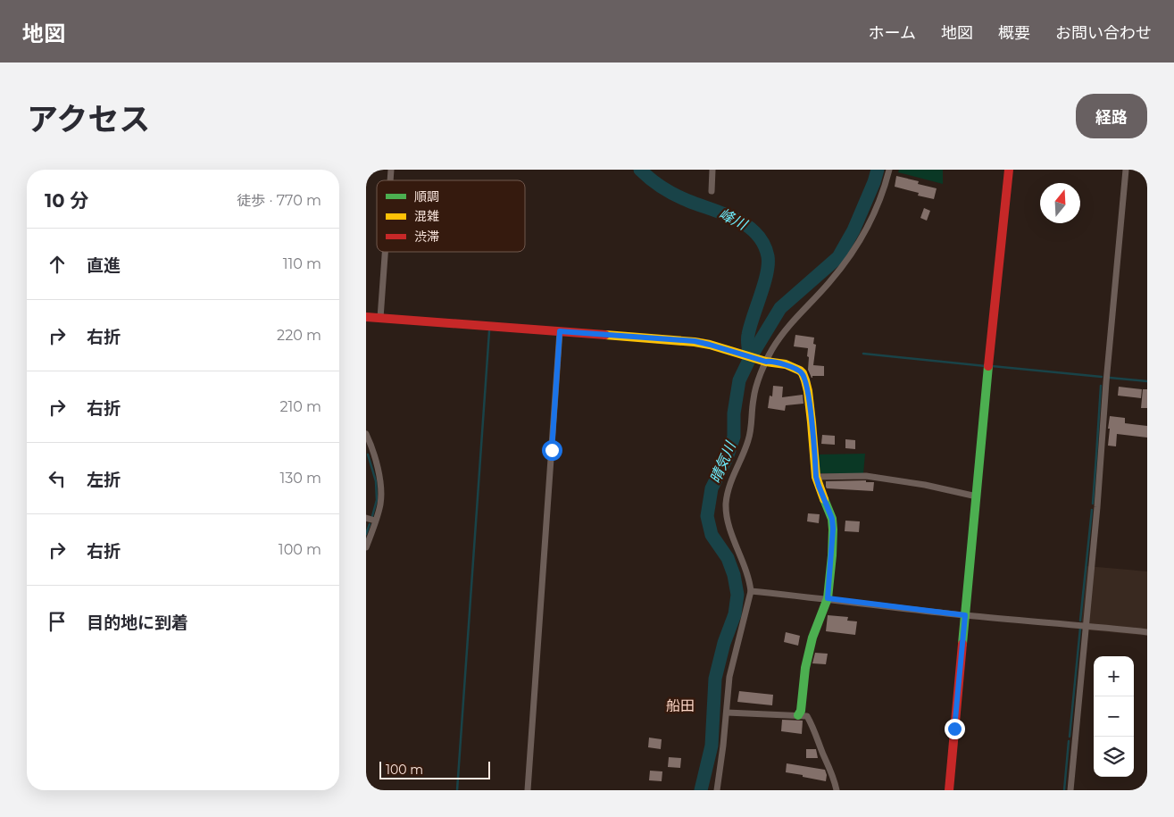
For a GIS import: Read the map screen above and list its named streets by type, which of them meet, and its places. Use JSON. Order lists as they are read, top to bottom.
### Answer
{
  "districts": ["船田"],
  "water": ["峰川", "晴気川"],
  "legend": ["順調", "混雑", "渋滞"],
  "scale_bar": "100 m",
  "north": "top",
  "page": {
    "header": "地図",
    "nav": [
      "ホーム",
      "地図",
      "概要",
      "お問い合わせ"
    ],
    "title": "アクセス",
    "buttons": "経路",
    "heading": ["10 分", "徒歩 · 770 m"],
    "list": [
      ["直進", "110 m"],
      ["右折", "220 m"],
      ["右折", "210 m"],
      ["左折", "130 m"],
      ["右折", "100 m"],
      "目的地に到着"
    ],
    "map_buttons": ["+", "−"],
    "scale": "100 m"
  }
}
